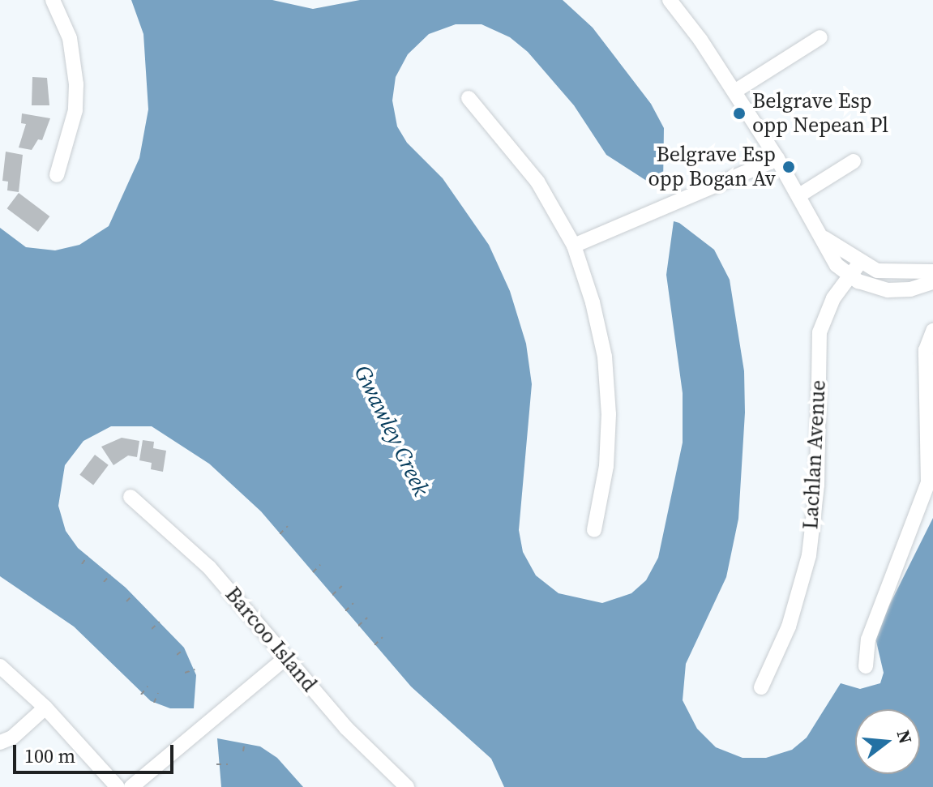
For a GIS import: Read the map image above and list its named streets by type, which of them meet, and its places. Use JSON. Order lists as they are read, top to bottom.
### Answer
{
  "streets": {
    "street": ["Lachlan Avenue", "Barcoo Island"]
  },
  "water": ["Gwawley Creek"],
  "places": ["Belgrave Esp opp Nepean Pl", "Belgrave Esp opp Bogan Av"],
  "scale_bar": "100 m",
  "north": "right"
}
